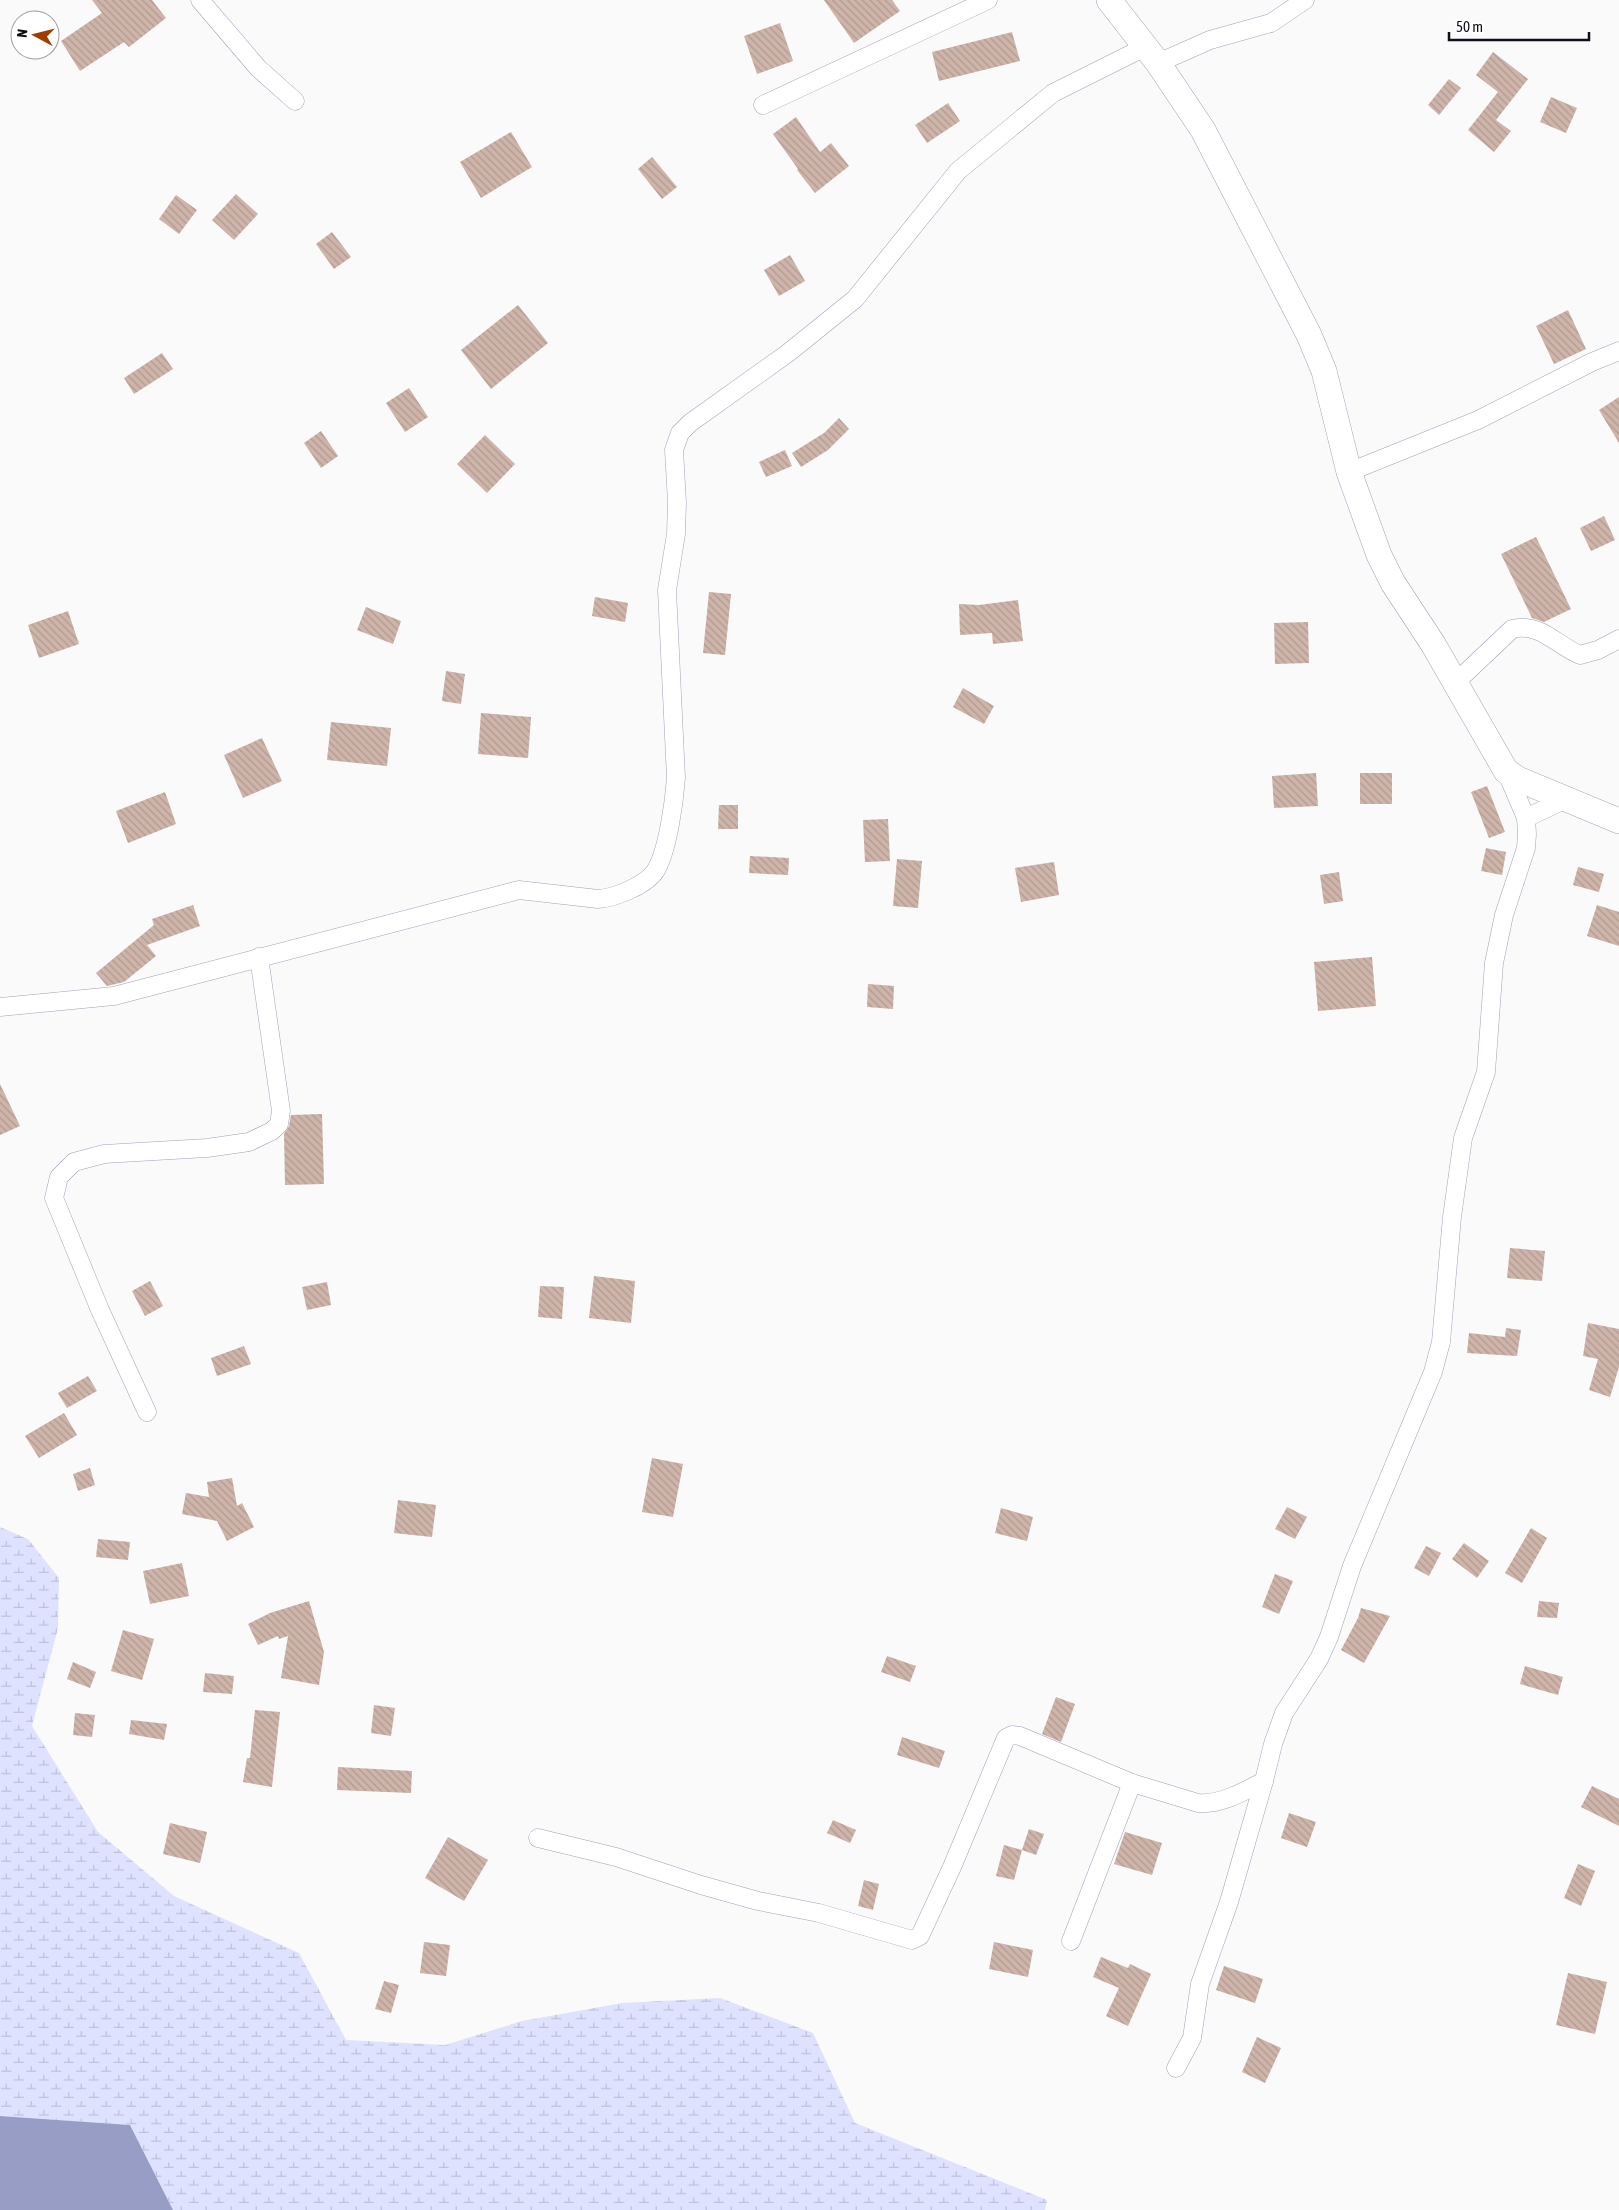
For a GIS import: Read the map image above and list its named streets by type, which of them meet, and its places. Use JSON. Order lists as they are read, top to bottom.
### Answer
{
  "scale_bar": "50 m",
  "north": "left"
}
